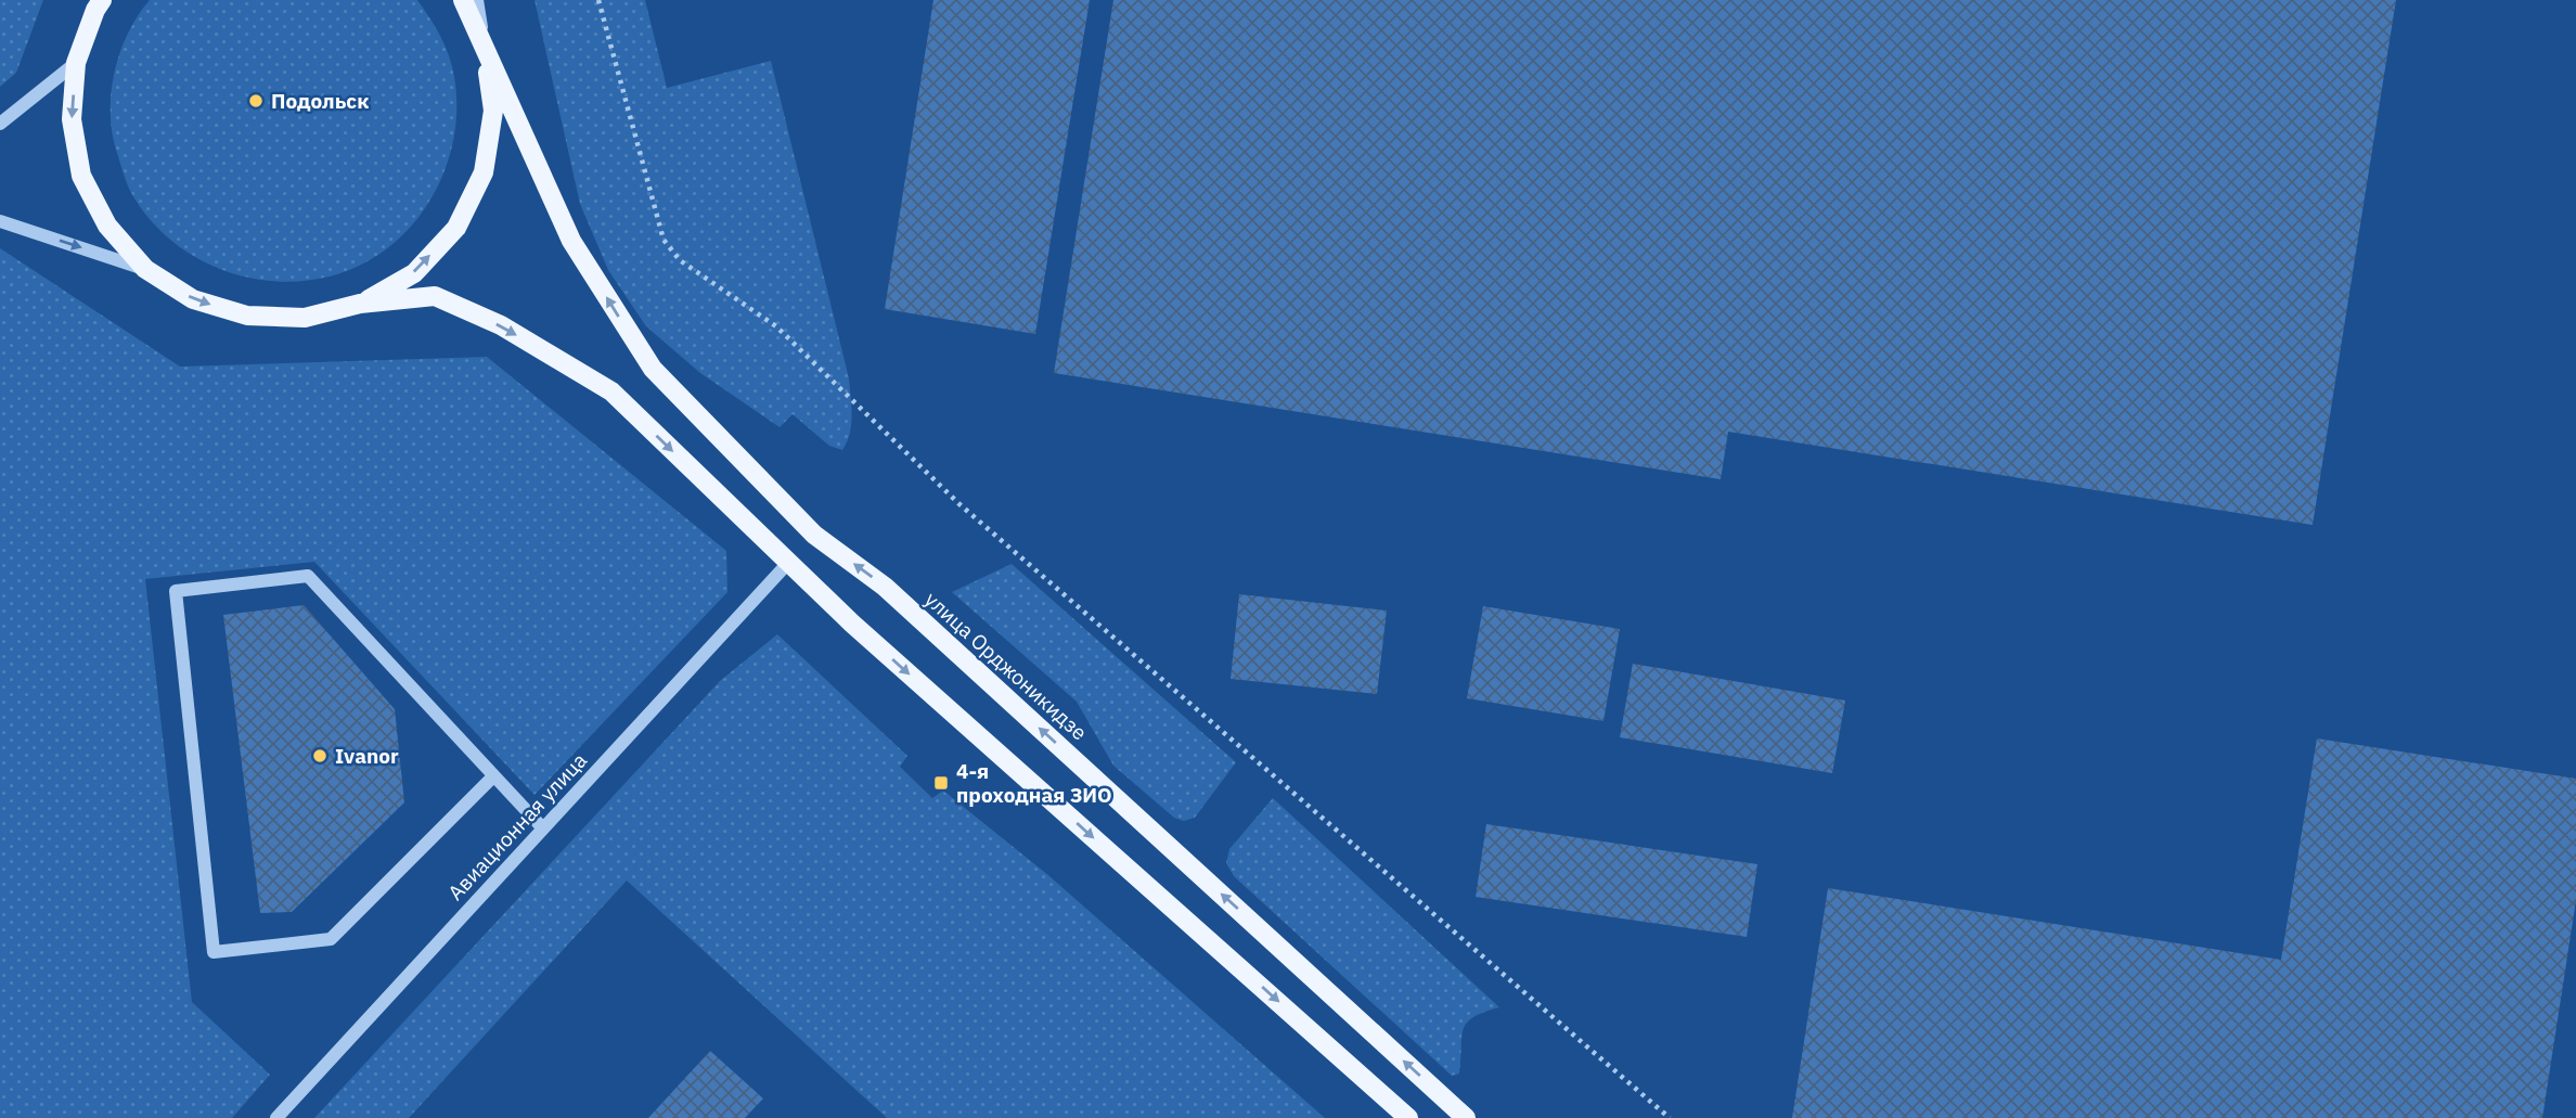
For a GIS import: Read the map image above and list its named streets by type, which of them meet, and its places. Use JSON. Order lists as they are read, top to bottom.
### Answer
{
  "streets": {
    "main road": ["улица Орджоникидзе"],
    "street": ["Авиационная улица"]
  },
  "places": {
    "other": ["Подольск", "Ivanor"],
    "transit": ["4-я проходная ЗИО"]
  }
}
